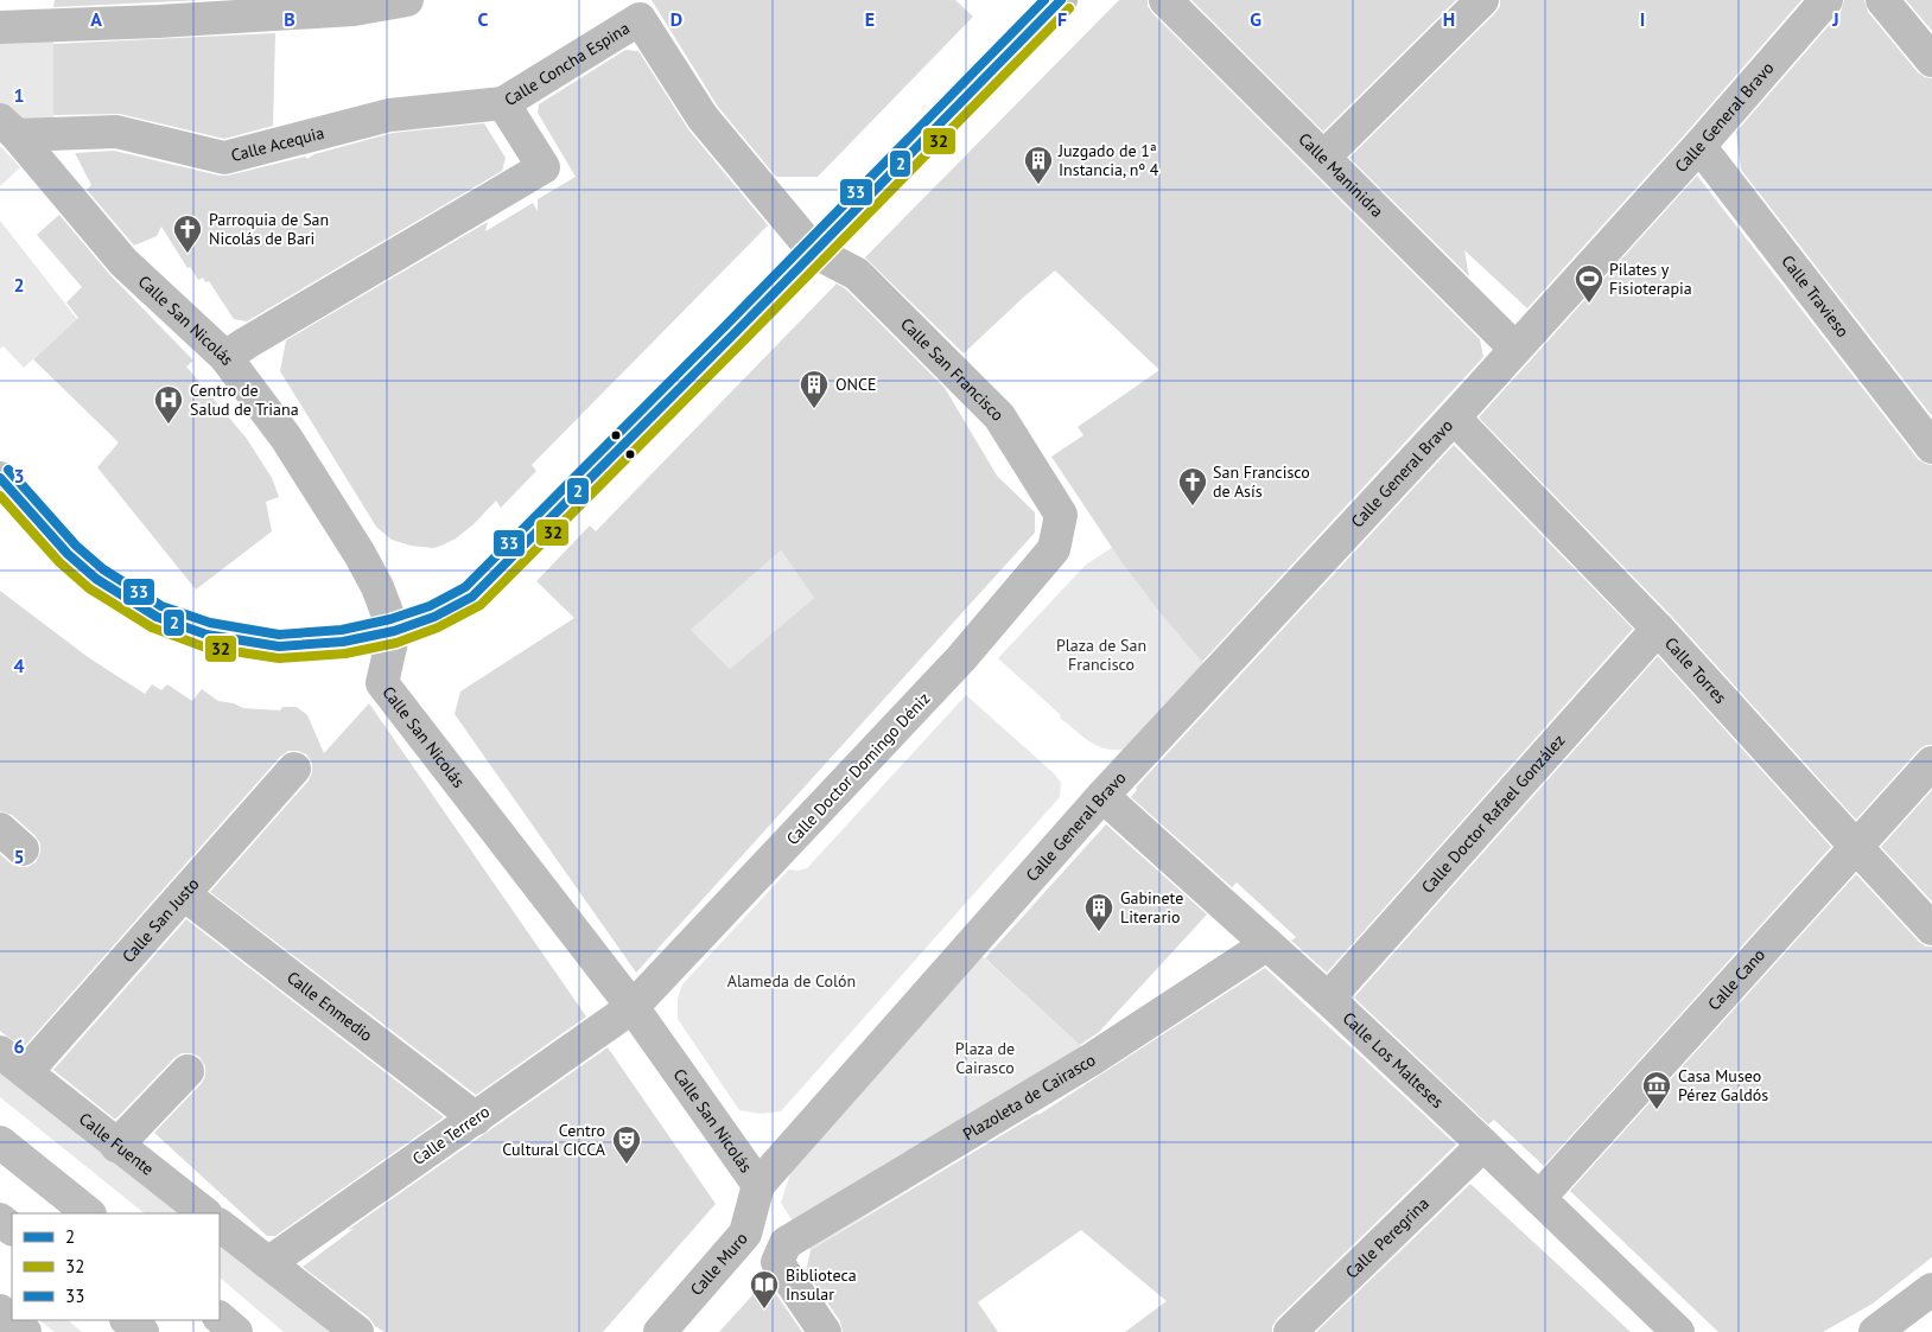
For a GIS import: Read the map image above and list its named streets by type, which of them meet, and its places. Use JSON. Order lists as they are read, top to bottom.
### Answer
{
  "streets": {
    "street": [
      "Calle Concha Espina",
      "Calle General Bravo",
      "Calle Acequia",
      "Calle Maninidra",
      "Calle Travieso",
      "Calle San Nicolás",
      "Calle San Francisco",
      "Calle Torres",
      "Calle Doctor Domingo Déniz",
      "Calle Doctor Rafael González",
      "Calle San Justo",
      "Calle Cano",
      "Calle Enmedio",
      "Calle Los Malteses",
      "Plazoleta de Cairasco",
      "Calle Terrero",
      "Calle Fuente",
      "Calle Peregrina",
      "Calle Muro"
    ]
  },
  "crossings": [
    ["Calle Concha Espina", "Calle Acequia"],
    ["Calle Concha Espina", "Calle San Nicolás"],
    ["Calle Concha Espina", "Calle San Francisco"],
    ["Calle General Bravo", "Calle Maninidra"],
    ["Calle General Bravo", "Calle Travieso"],
    ["Calle General Bravo", "Calle San Nicolás"],
    ["Calle General Bravo", "Calle Torres"],
    ["Calle General Bravo", "Calle Los Malteses"],
    ["Calle General Bravo", "Calle Muro"],
    ["Calle Acequia", "Calle San Nicolás"],
    ["Calle San Nicolás", "Calle Doctor Domingo Déniz"],
    ["Calle San Nicolás", "Calle Terrero"],
    ["Calle San Nicolás", "Calle Muro"],
    ["Calle San Francisco", "Calle Doctor Domingo Déniz"],
    ["Calle Torres", "Calle Doctor Rafael González"],
    ["Calle Torres", "Calle Cano"],
    ["Calle Doctor Domingo Déniz", "Calle Terrero"],
    ["Calle Doctor Rafael González", "Calle Los Malteses"],
    ["Calle San Justo", "Calle Enmedio"],
    ["Calle San Justo", "Calle Fuente"],
    ["Calle Cano", "Calle Los Malteses"],
    ["Calle Enmedio", "Calle Terrero"],
    ["Calle Los Malteses", "Plazoleta de Cairasco"],
    ["Calle Los Malteses", "Calle Peregrina"]
  ],
  "parks": ["Plaza de San Francisco", "Alameda de Colón", "Plaza de Cairasco"],
  "places": {
    "building": ["Juzgado de 1ª Instancia, nº 4", "ONCE", "Gabinete Literario"],
    "church": ["Parroquia de San Nicolás de Bari", "San Francisco de Asís"],
    "sports": ["Pilates y Fisioterapia"],
    "hospital": ["Centro de Salud de Triana"],
    "museum": ["Casa Museo Pérez Galdós"],
    "theatre": ["Centro Cultural CICCA"],
    "library": ["Biblioteca Insular"]
  },
  "lines": ["transit line 2", "transit line 33", "transit line 32"],
  "legend": ["2", "32", "33"],
  "grid": {
    "columns": [
      "A",
      "B",
      "C",
      "D",
      "E",
      "F",
      "G",
      "H",
      "I",
      "J"
    ],
    "rows": [
      "1",
      "2",
      "3",
      "4",
      "5",
      "6"
    ]
  }
}
